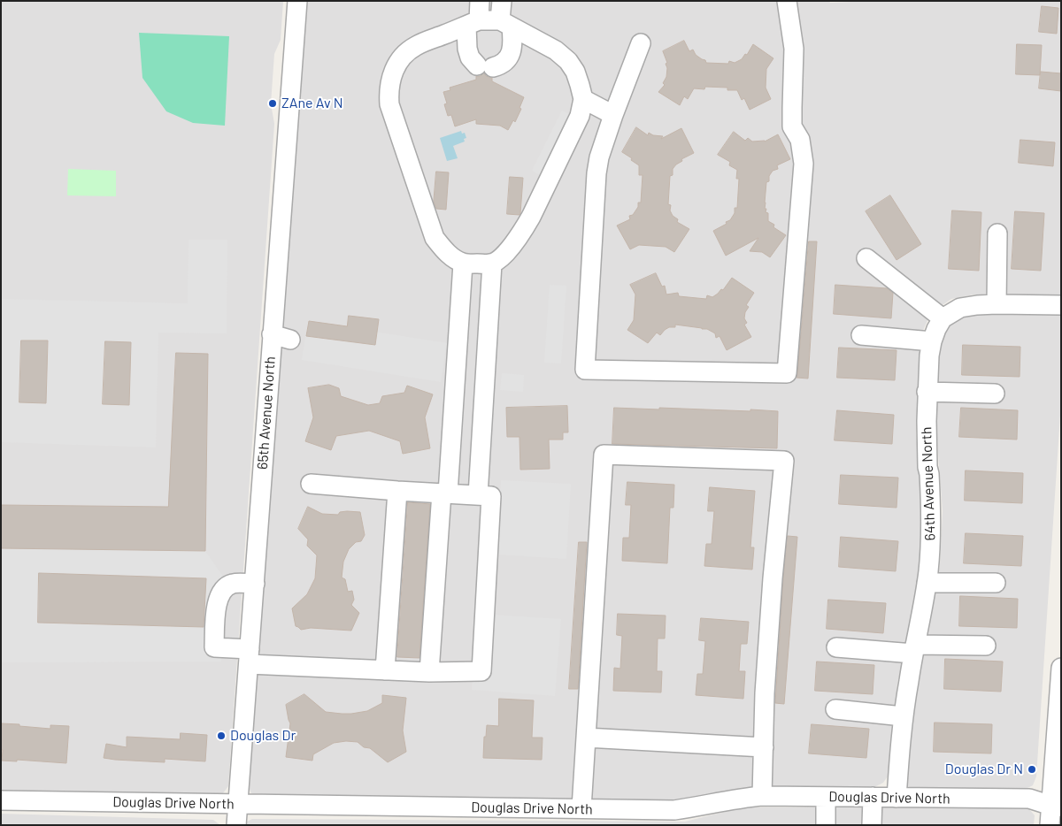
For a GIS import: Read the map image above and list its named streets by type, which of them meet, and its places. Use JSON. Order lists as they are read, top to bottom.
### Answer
{
  "streets": {
    "street": ["65th Avenue North", "64th Avenue North", "Douglas Drive North"]
  },
  "crossings": [
    ["65th Avenue North", "Douglas Drive North"],
    ["64th Avenue North", "Douglas Drive North"]
  ],
  "places": ["ZAne Av N", "Douglas Dr", "Douglas Dr N"]
}
